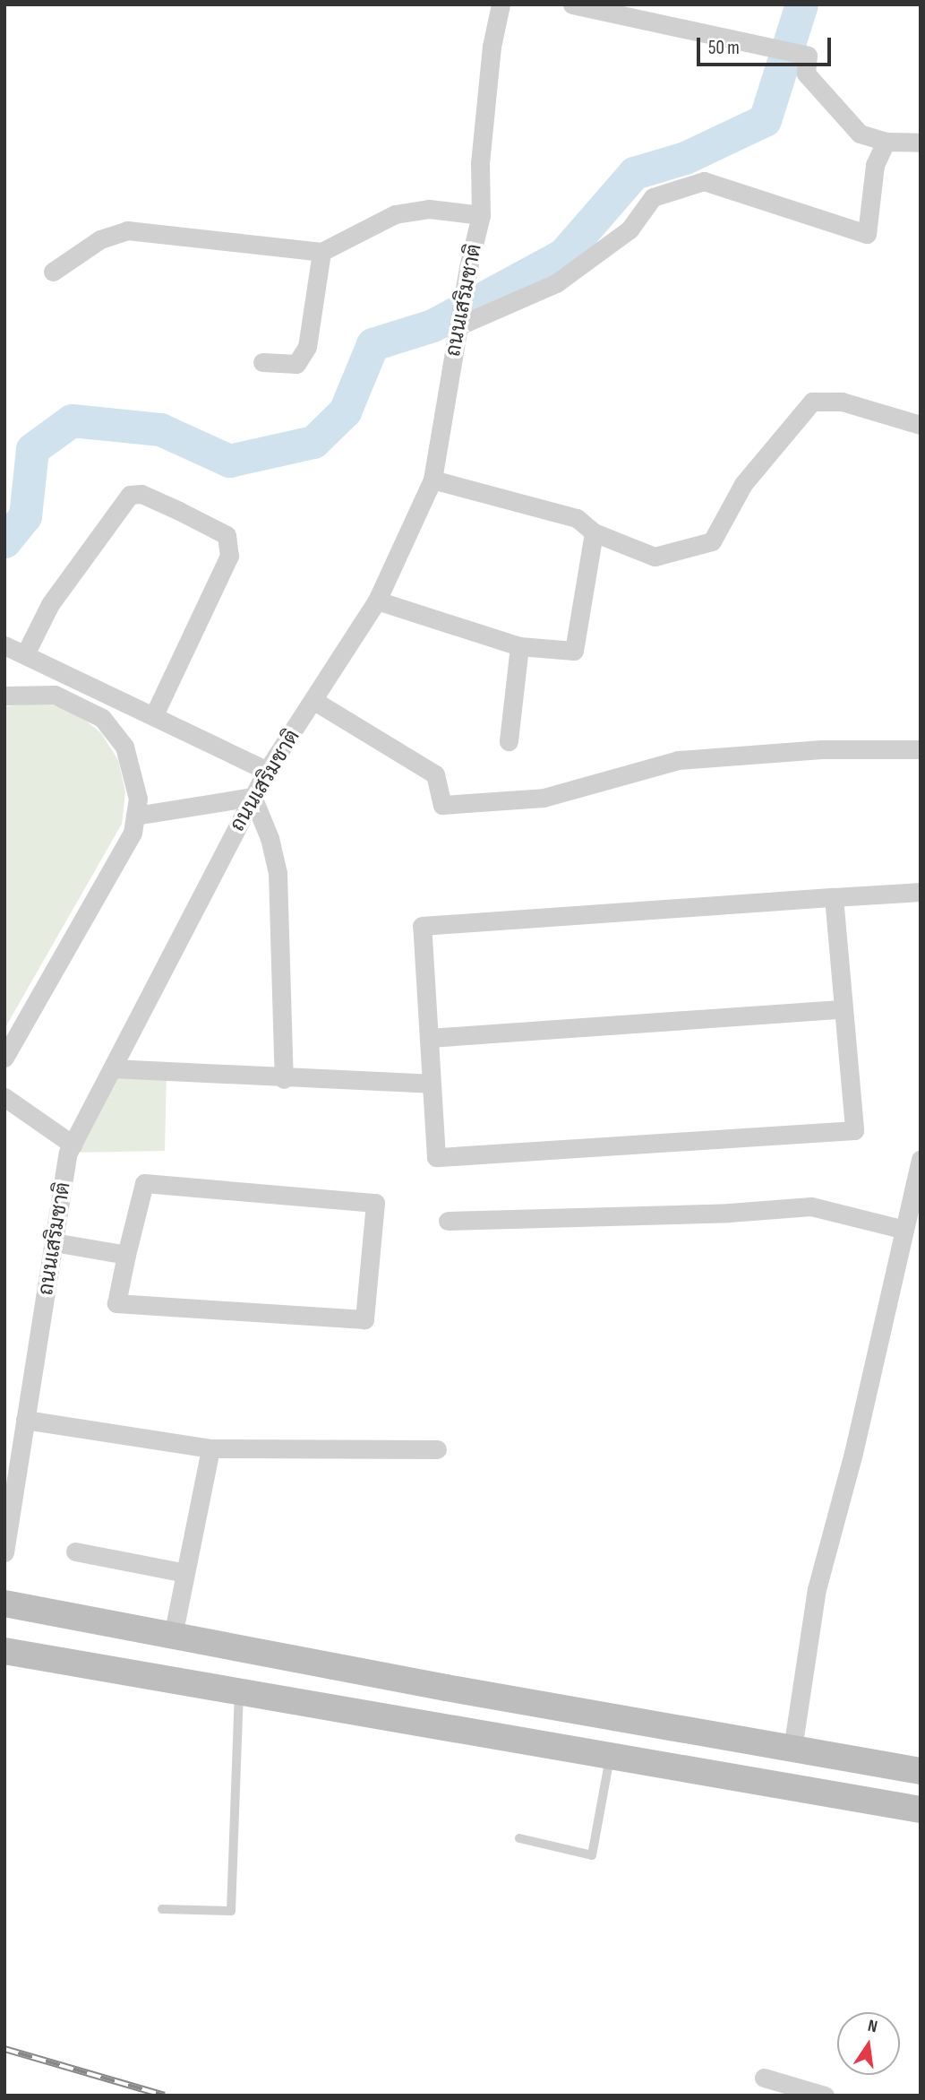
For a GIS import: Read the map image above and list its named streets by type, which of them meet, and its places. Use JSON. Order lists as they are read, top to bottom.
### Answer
{
  "streets": {
    "street": ["ถนนเสริมชาติ"]
  },
  "scale_bar": "50 m",
  "north": "top"
}
